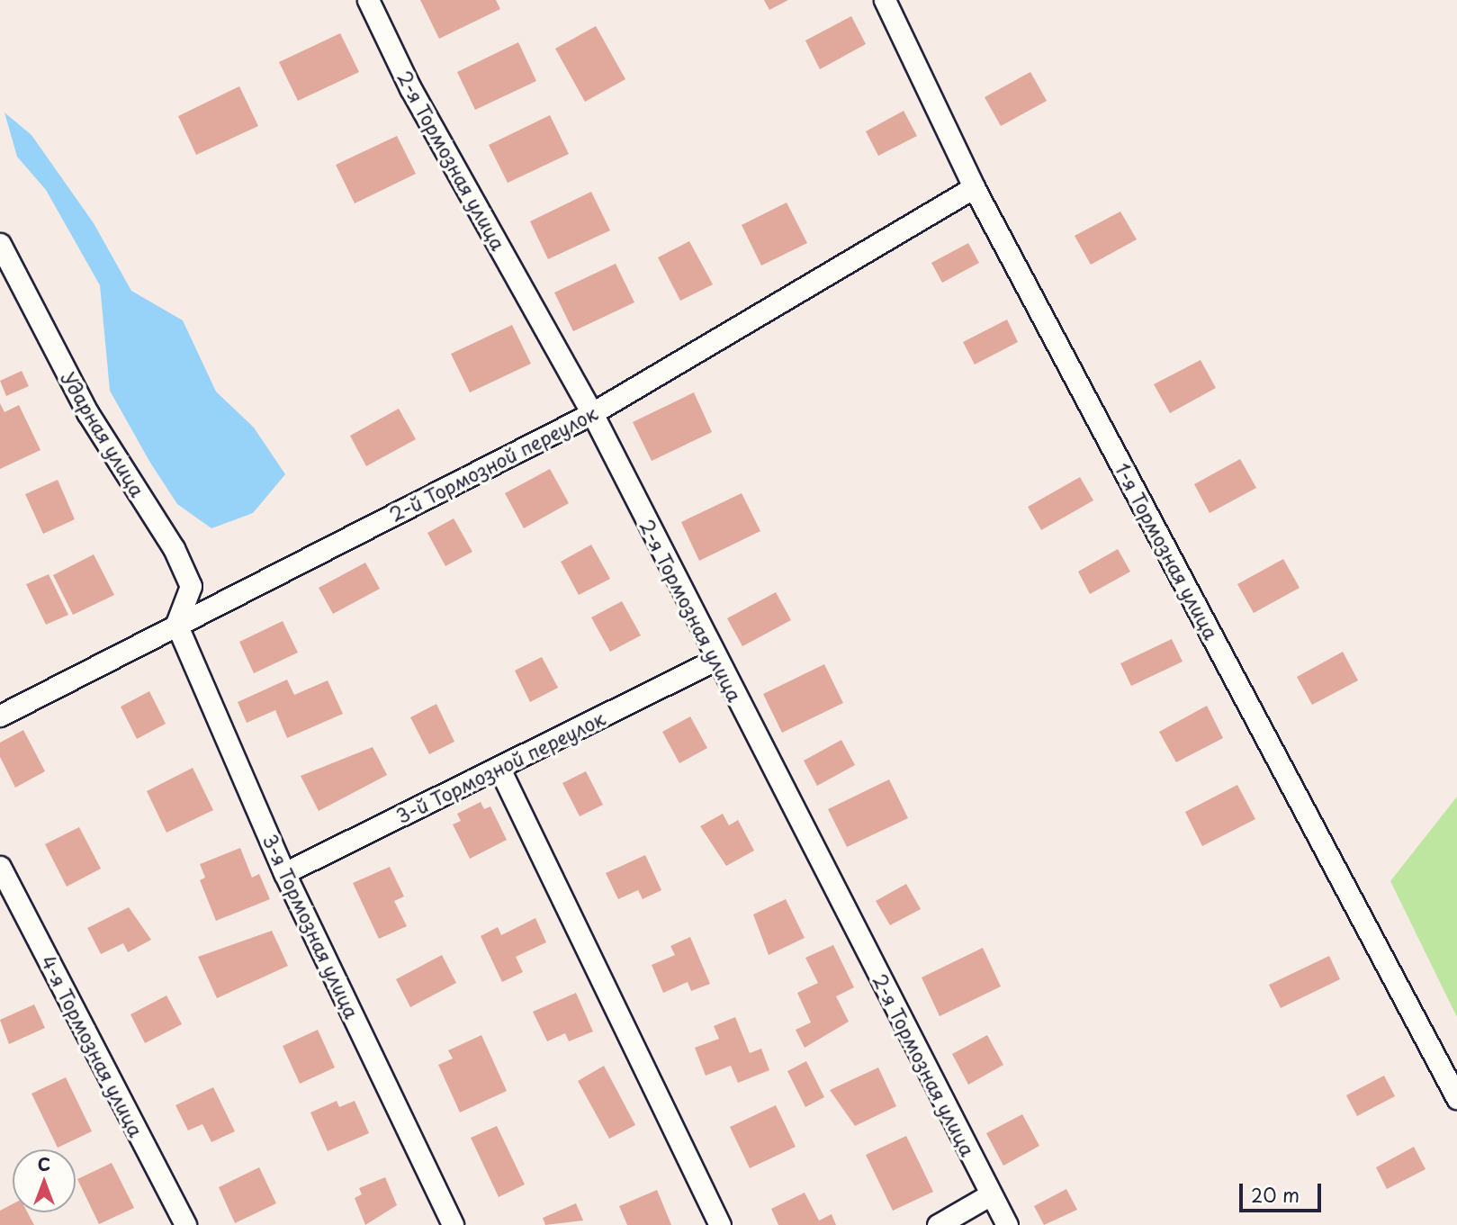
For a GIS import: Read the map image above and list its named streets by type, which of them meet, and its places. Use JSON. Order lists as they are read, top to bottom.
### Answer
{
  "streets": {
    "street": [
      "2-я Тормозная улица",
      "Ударная улица",
      "2-й Тормозной переулок",
      "1-я Тормозная улица",
      "3-й Тормозной переулок",
      "3-я Тормозная улица",
      "4-я Тормозная улица"
    ]
  },
  "crossings": [
    ["2-я Тормозная улица", "2-й Тормозной переулок"],
    ["2-я Тормозная улица", "3-й Тормозной переулок"],
    ["Ударная улица", "2-й Тормозной переулок"],
    ["Ударная улица", "3-я Тормозная улица"],
    ["2-й Тормозной переулок", "1-я Тормозная улица"],
    ["2-й Тормозной переулок", "3-я Тормозная улица"],
    ["3-й Тормозной переулок", "3-я Тормозная улица"]
  ],
  "scale_bar": "20 m",
  "north": "top"
}
